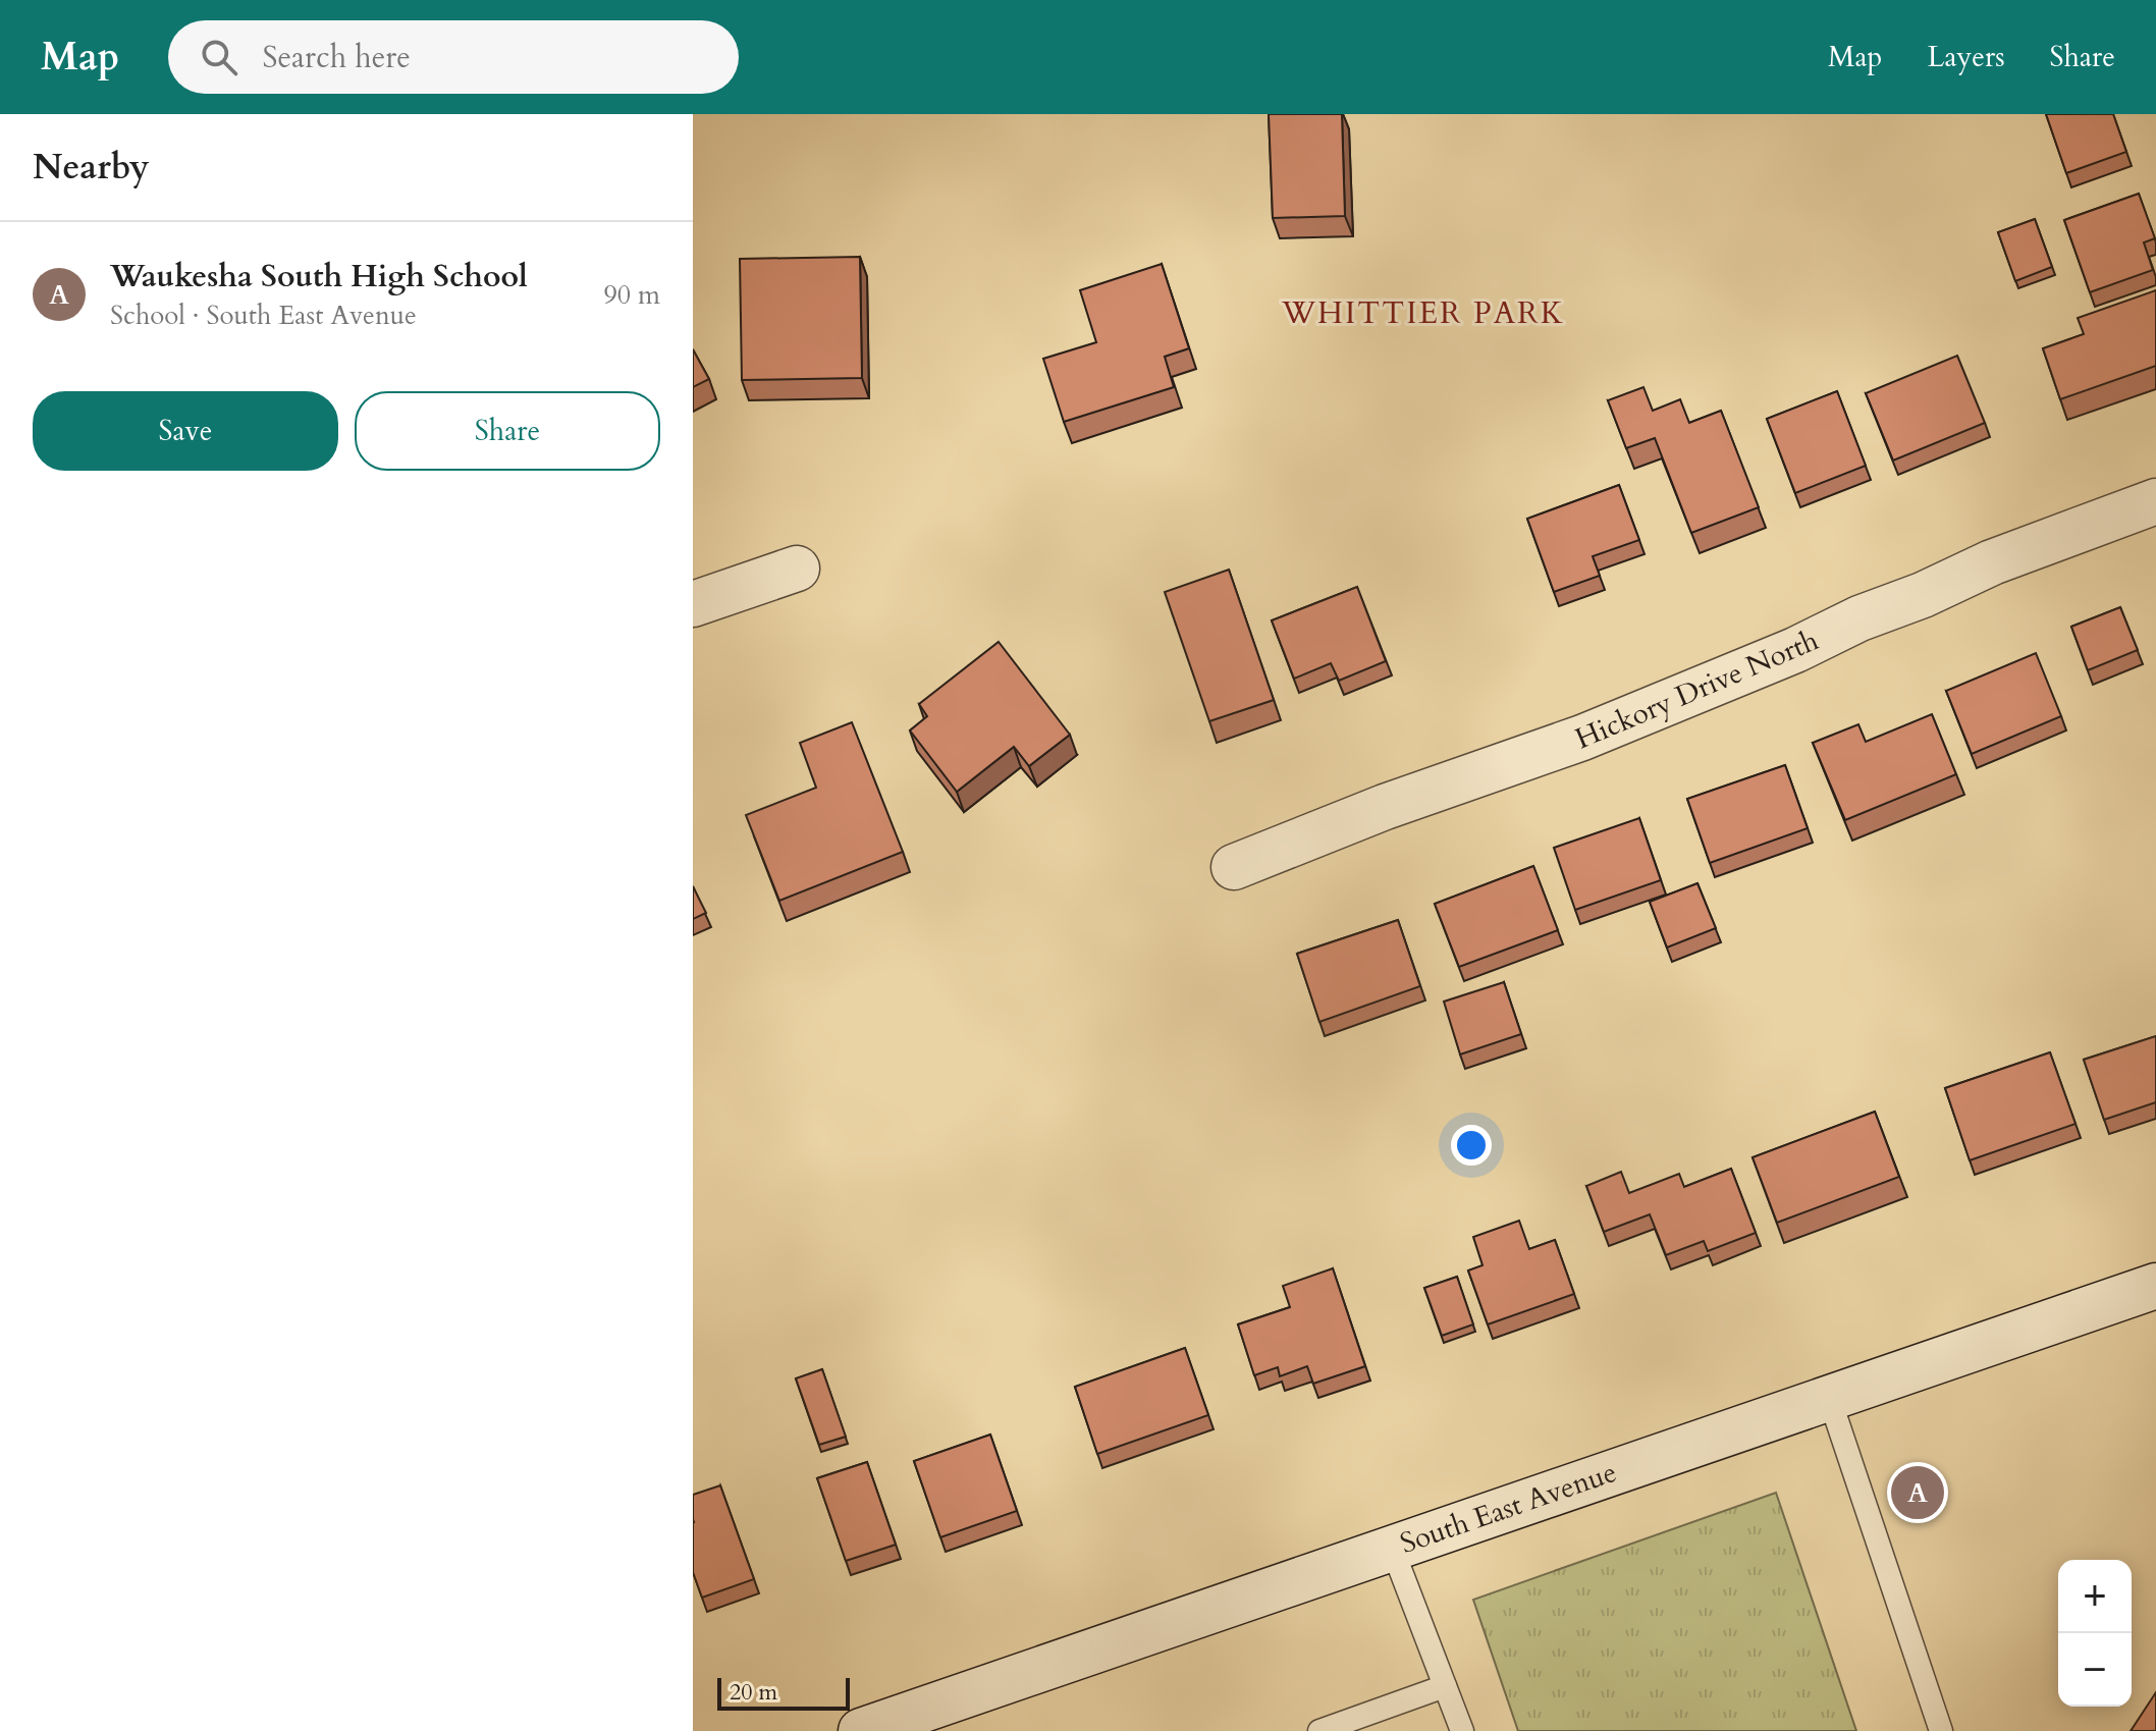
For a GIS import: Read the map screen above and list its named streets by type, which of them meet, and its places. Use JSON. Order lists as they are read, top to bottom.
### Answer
{
  "streets": {
    "main road": ["Hickory Drive North", "South East Avenue"]
  },
  "districts": ["WHITTIER PARK"],
  "scale_bar": "20 m",
  "page": {
    "header": "Map",
    "search": "Search here",
    "nav": ["Map", "Layers", "Share"],
    "heading": "Nearby",
    "list": [
      {
        "mark": "A",
        "name": "Waukesha South High School",
        "note": "School · South East Avenue",
        "value": "90 m"
      }
    ],
    "buttons": ["Save", "Share"],
    "pins": "A",
    "map_buttons": ["+", "−"],
    "scale": "20 m"
  }
}
